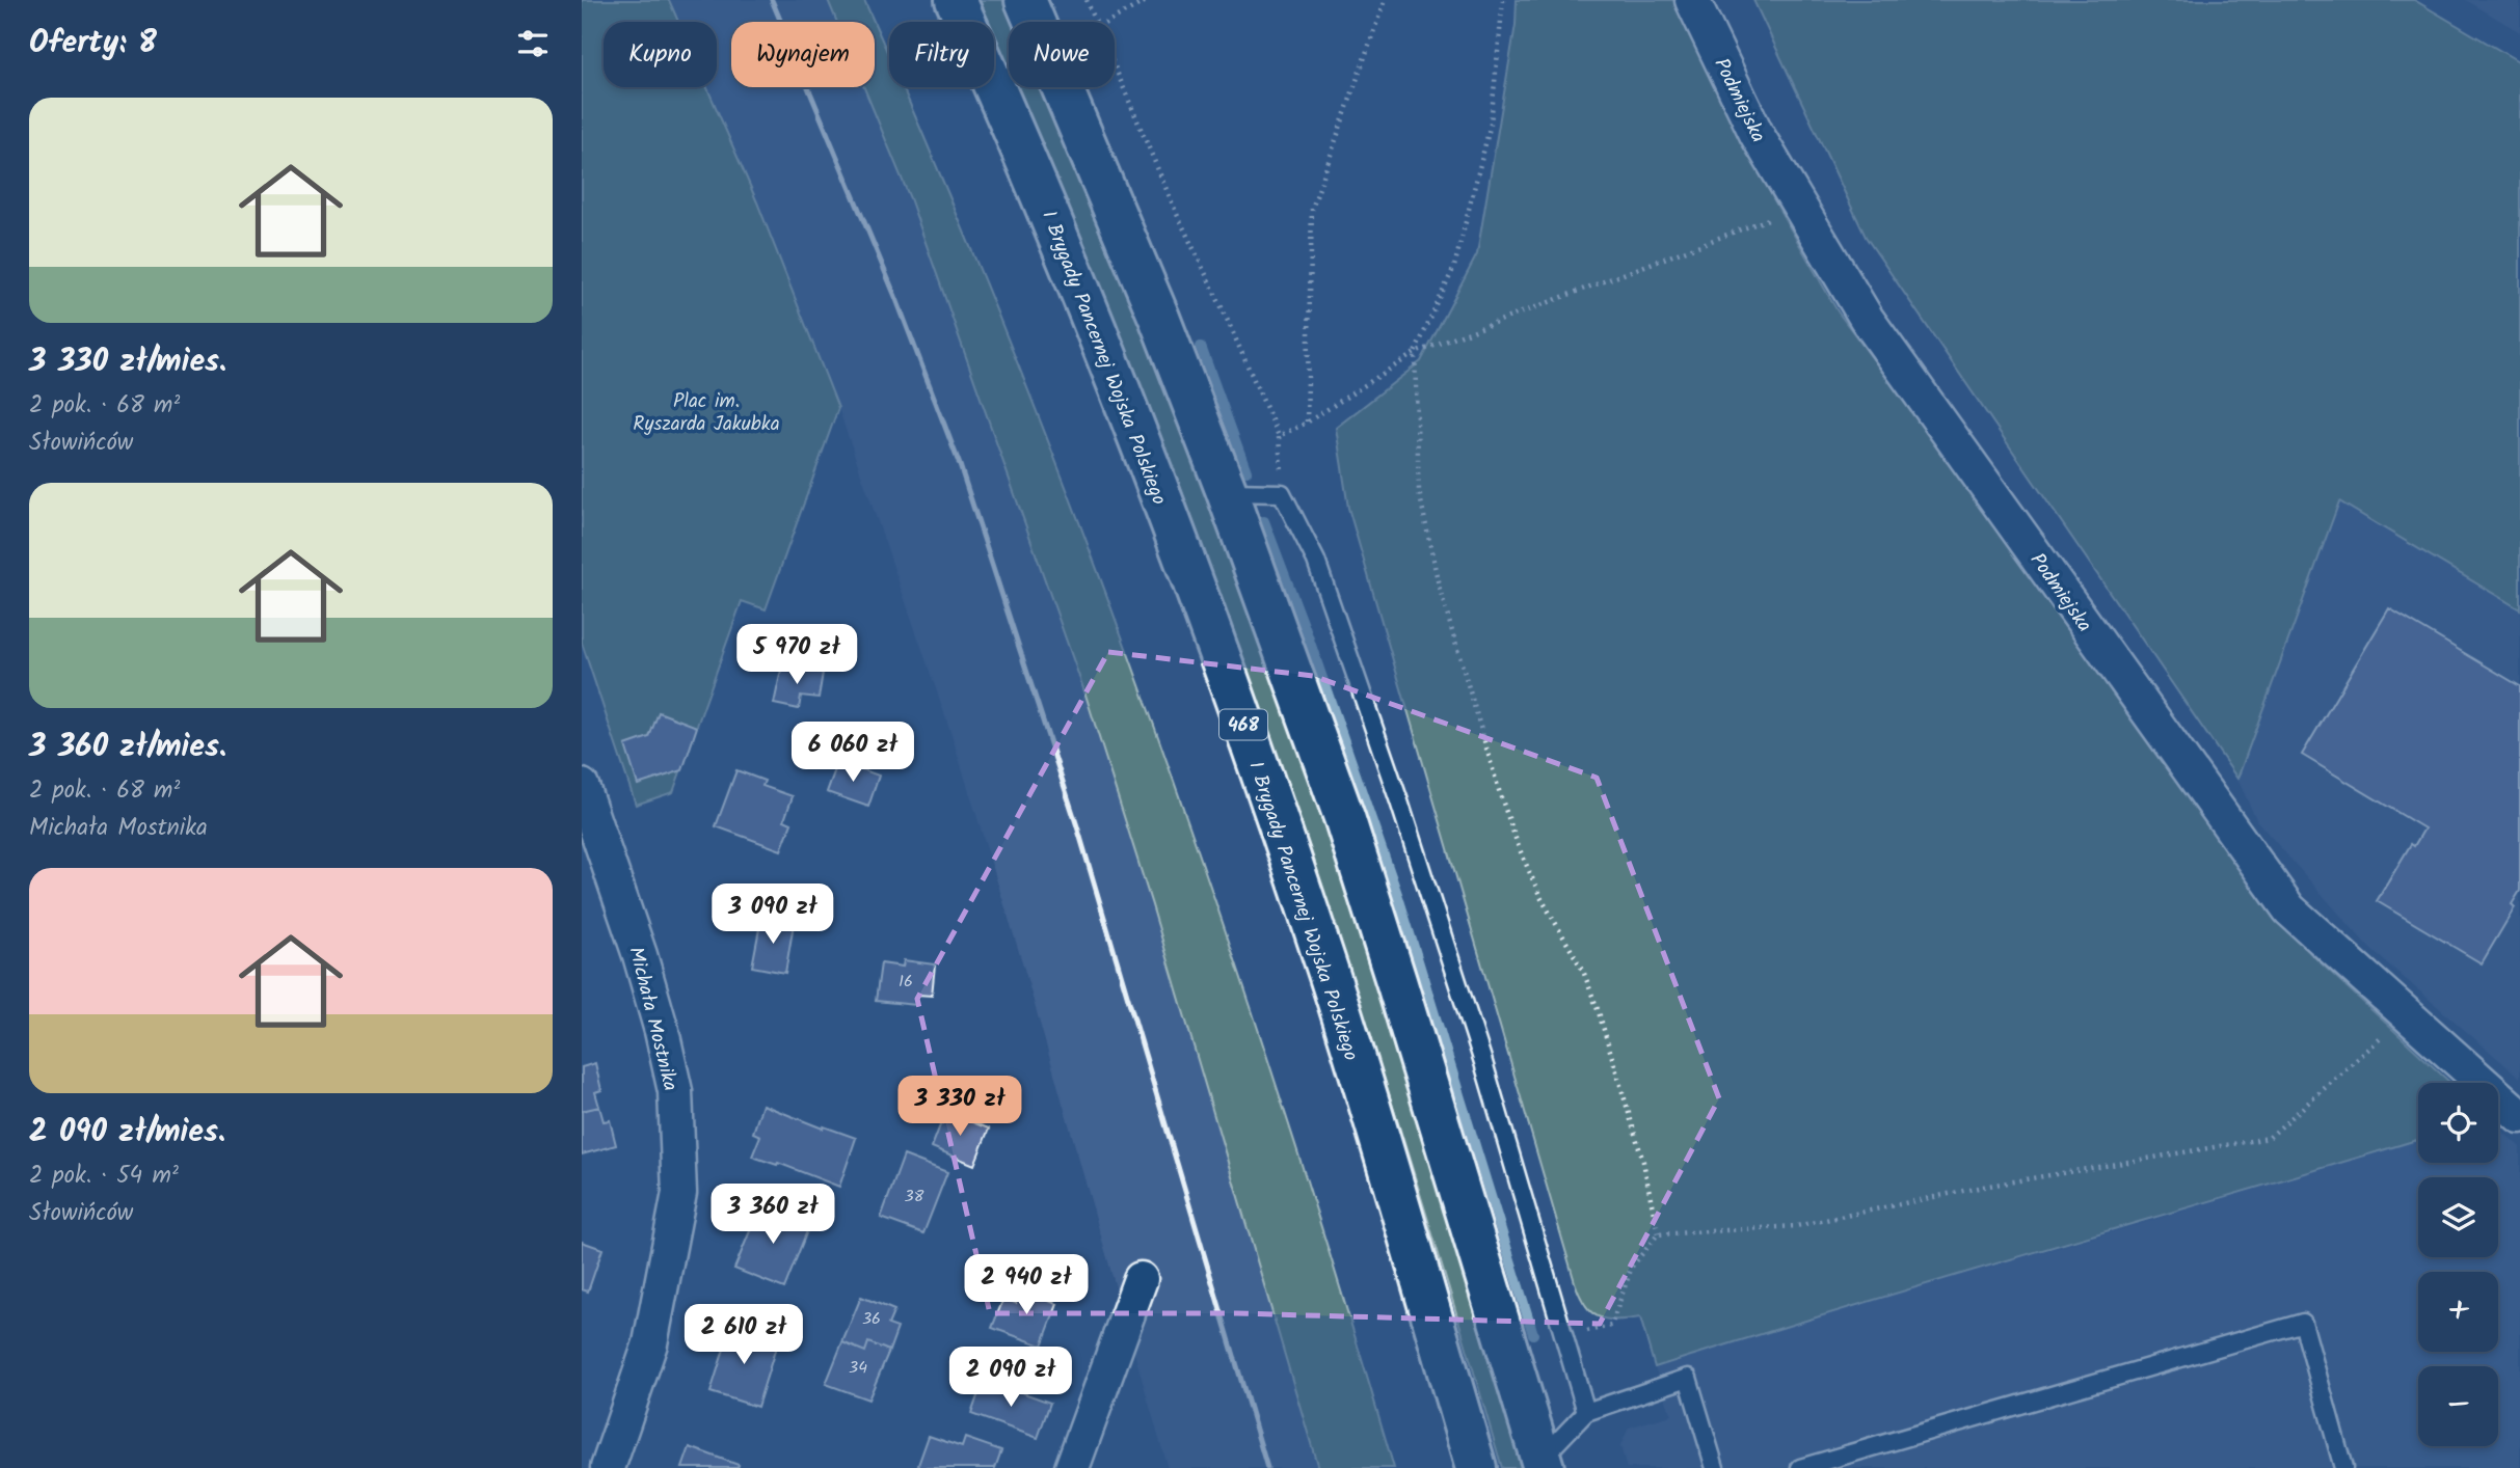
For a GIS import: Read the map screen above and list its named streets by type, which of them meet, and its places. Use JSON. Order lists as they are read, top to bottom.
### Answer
{
  "streets": {
    "main road": ["I Brygady Pancernej Wojska Polskiego", "468"],
    "street": ["Podmiejska", "Michała Mostnika"]
  },
  "parks": ["Plac im. Ryszarda Jakubka"],
  "house_numbers": [
    "16",
    "38",
    "36",
    "34"
  ],
  "page": {
    "heading": "Oferty: 8",
    "chip": [
      "Kupno",
      "Wynajem",
      "Filtry",
      "Nowe"
    ],
    "list": [
      {
        "name": "3 330 zł/mies.",
        "note": "2 pok. · 68 m² · Słowińców"
      },
      {
        "name": "3 360 zł/mies.",
        "note": "2 pok. · 68 m² · Michała Mostnika"
      },
      {
        "name": "2 090 zł/mies.",
        "note": "2 pok. · 54 m² · Słowińców"
      }
    ],
    "price": [
      "5 970 zł",
      "6 060 zł",
      "3 090 zł",
      "3 330 zł",
      "3 360 zł",
      "2 940 zł",
      "2 610 zł",
      "2 090 zł"
    ],
    "map_buttons": ["+", "−"]
  }
}
